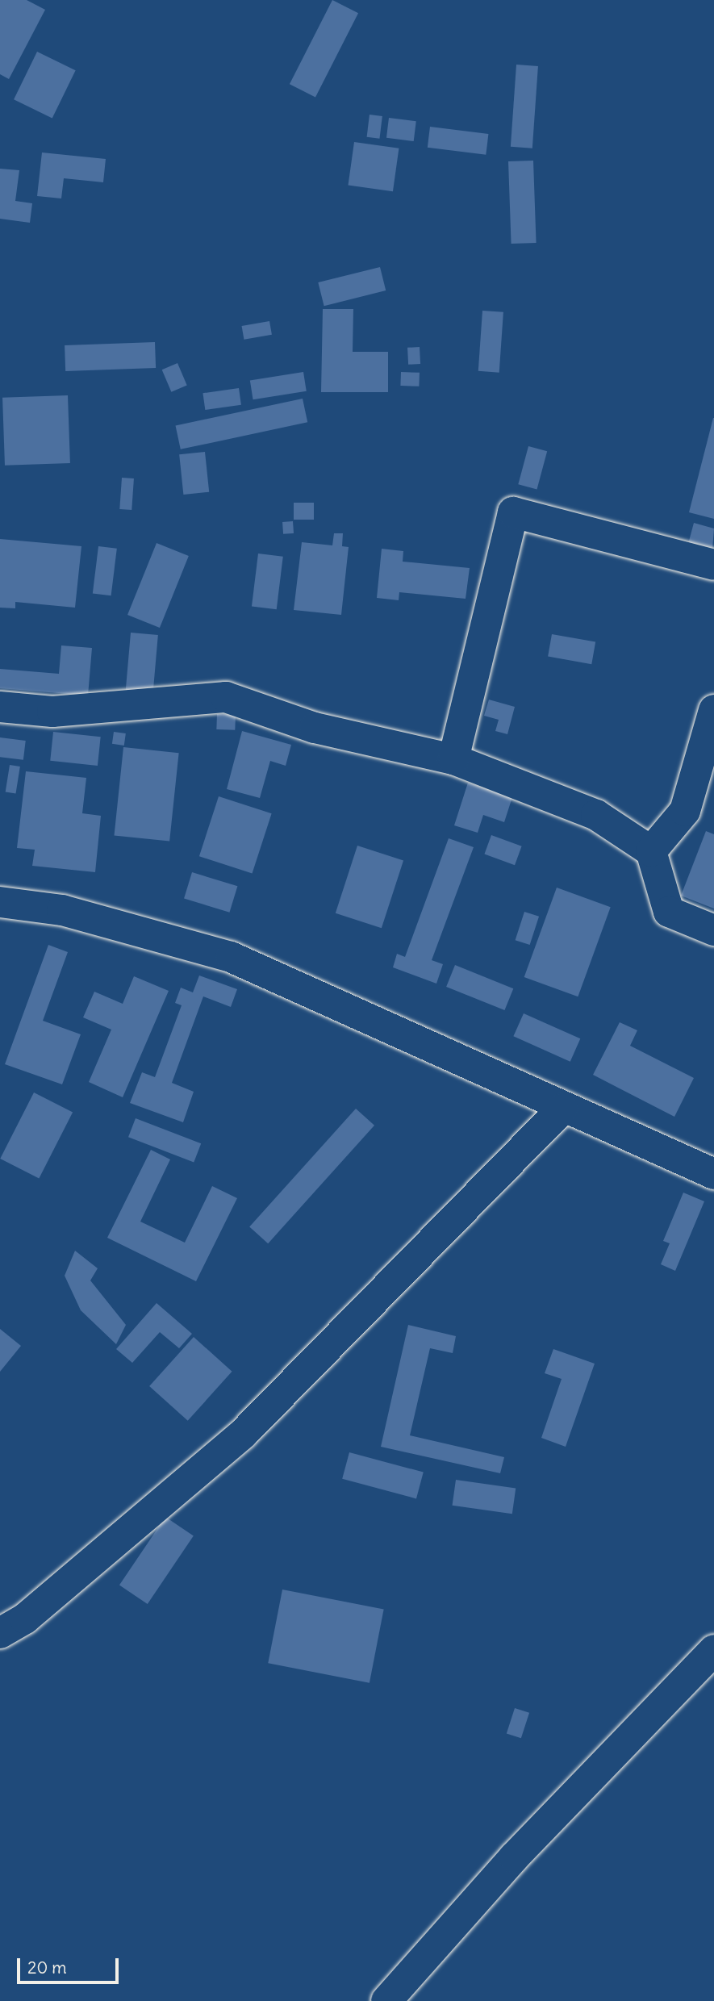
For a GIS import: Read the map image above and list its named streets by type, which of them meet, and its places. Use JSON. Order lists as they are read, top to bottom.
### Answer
{
  "scale_bar": "20 m"
}
